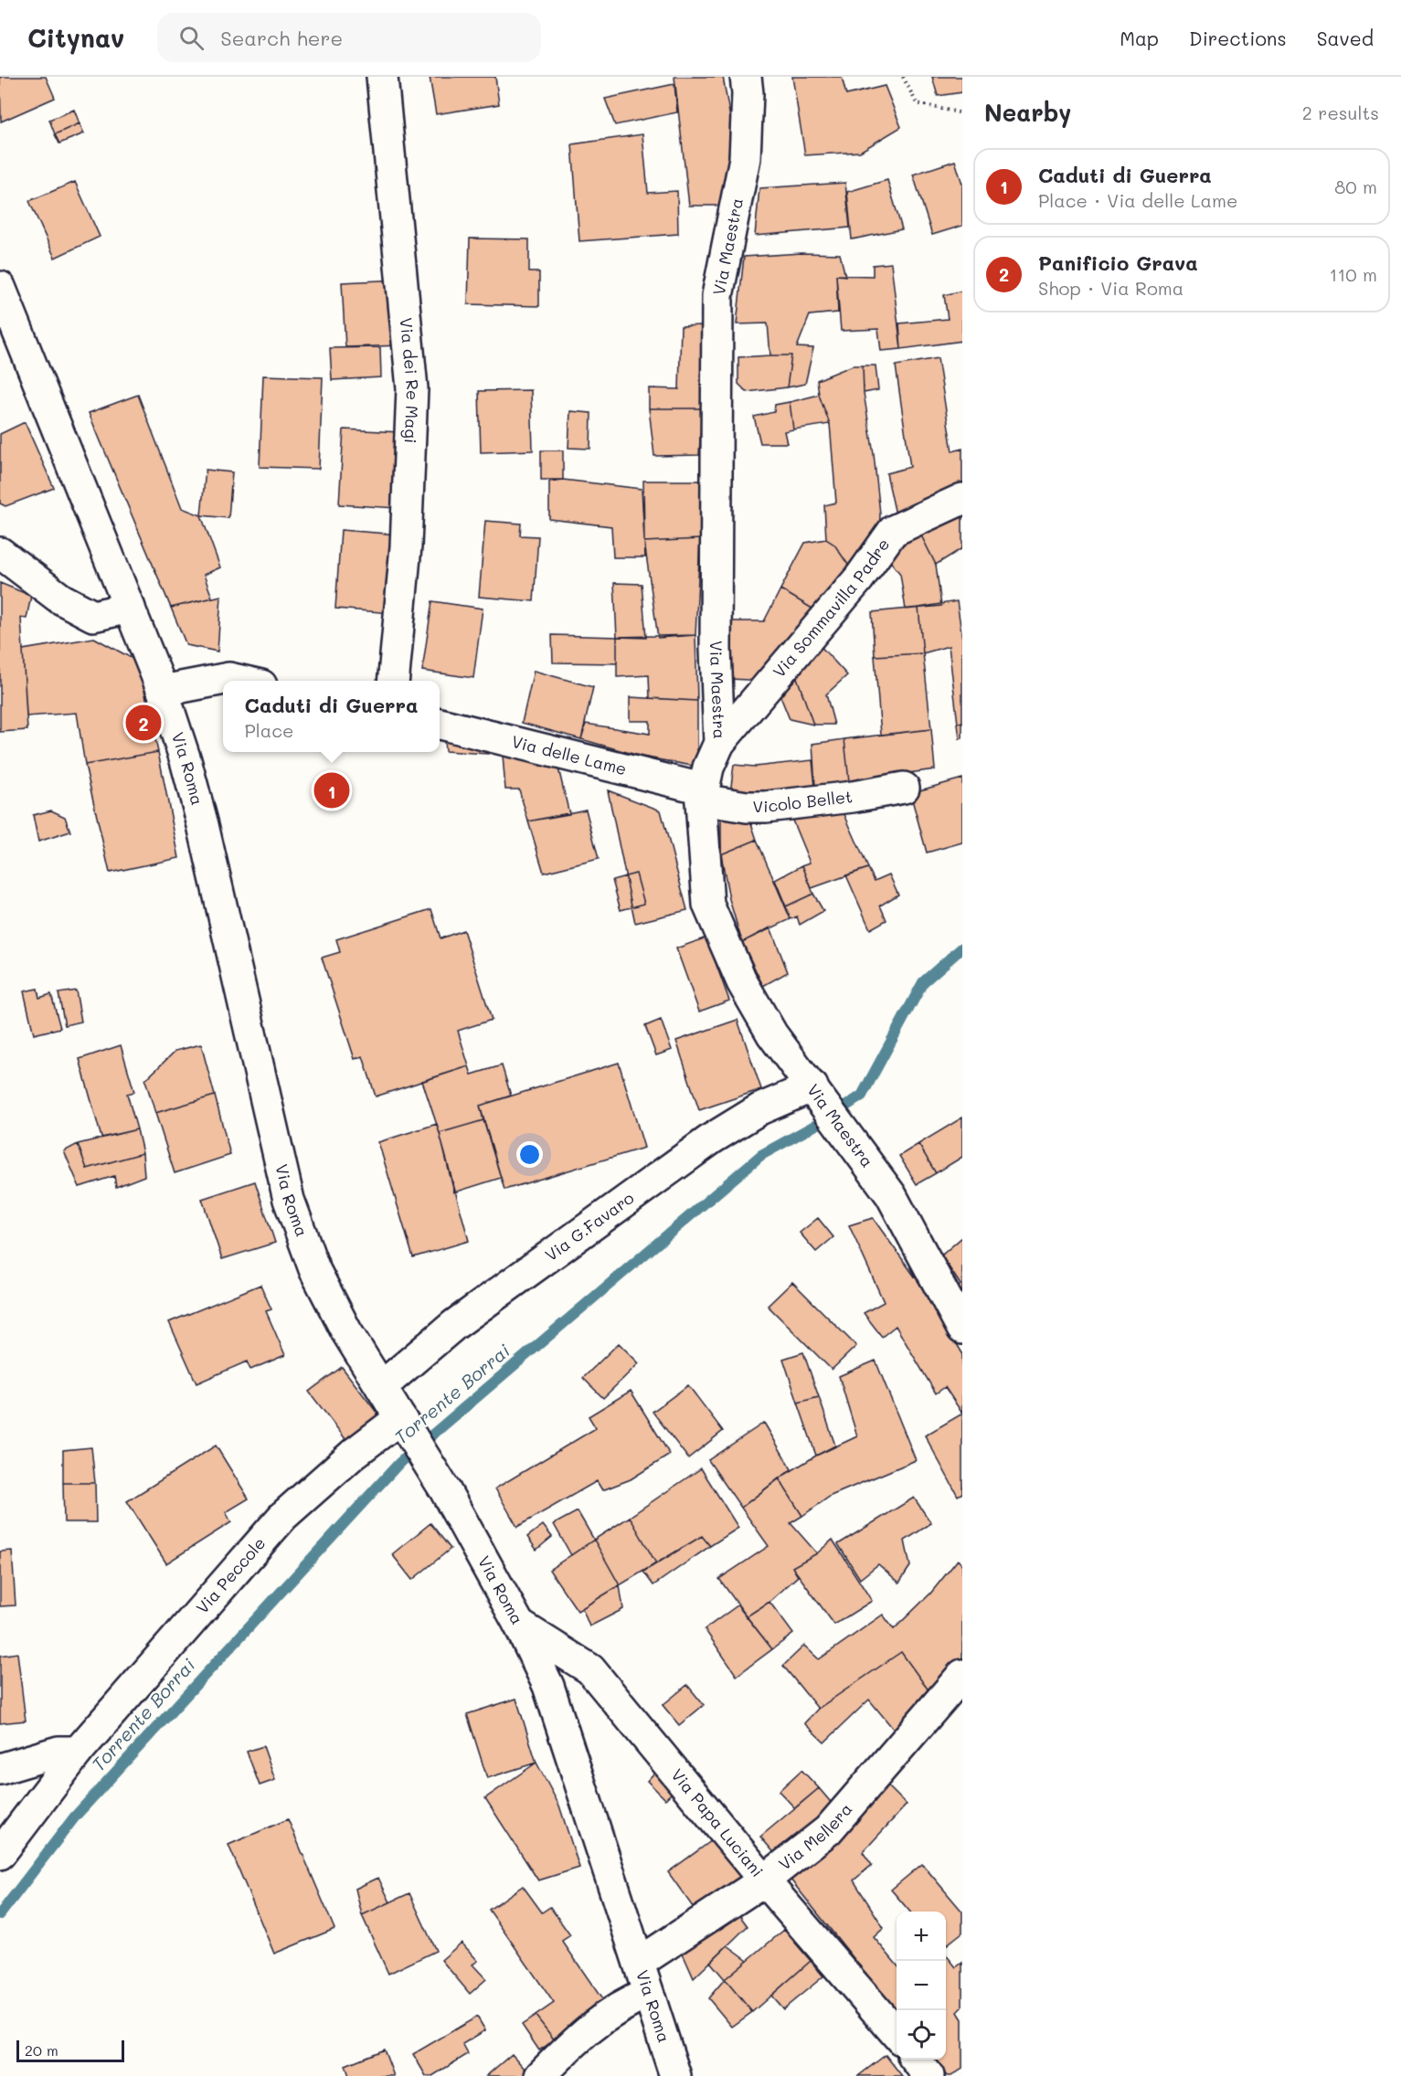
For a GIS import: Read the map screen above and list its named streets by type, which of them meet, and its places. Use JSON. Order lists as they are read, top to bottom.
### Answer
{
  "streets": {
    "street": [
      "Via Maestra",
      "Via dei Re Magi",
      "Via Sommavilla Padre",
      "Via delle Lame",
      "Via Roma",
      "Vicolo Bellet",
      "Via G.Favaro",
      "Via Peccole",
      "Via Papa Luciani",
      "Via Mellera"
    ]
  },
  "crossings": [
    ["Via Maestra", "Via Sommavilla Padre"],
    ["Via Maestra", "Via delle Lame"],
    ["Via Maestra", "Vicolo Bellet"],
    ["Via Maestra", "Via G.Favaro"],
    ["Via delle Lame", "Vicolo Bellet"],
    ["Via Roma", "Via G.Favaro"],
    ["Via Roma", "Via Peccole"],
    ["Via Roma", "Via Papa Luciani"],
    ["Via Roma", "Via Mellera"],
    ["Via Papa Luciani", "Via Mellera"]
  ],
  "water": ["Torrente Borrai"],
  "scale_bar": "20 m",
  "page": {
    "header": "Citynav",
    "search": "Search here",
    "nav": ["Map", "Directions", "Saved"],
    "heading": ["Nearby", "2 results"],
    "list": [
      {
        "mark": "1",
        "name": "Caduti di Guerra",
        "note": "Place · Via delle Lame",
        "value": "80 m"
      },
      {
        "mark": "2",
        "name": "Panificio Grava",
        "note": "Shop · Via Roma",
        "value": "110 m"
      }
    ],
    "popup": ["Caduti di Guerra", "Place"],
    "pins": ["2", "1"],
    "map_buttons": ["+", "−"],
    "scale": "20 m"
  }
}
